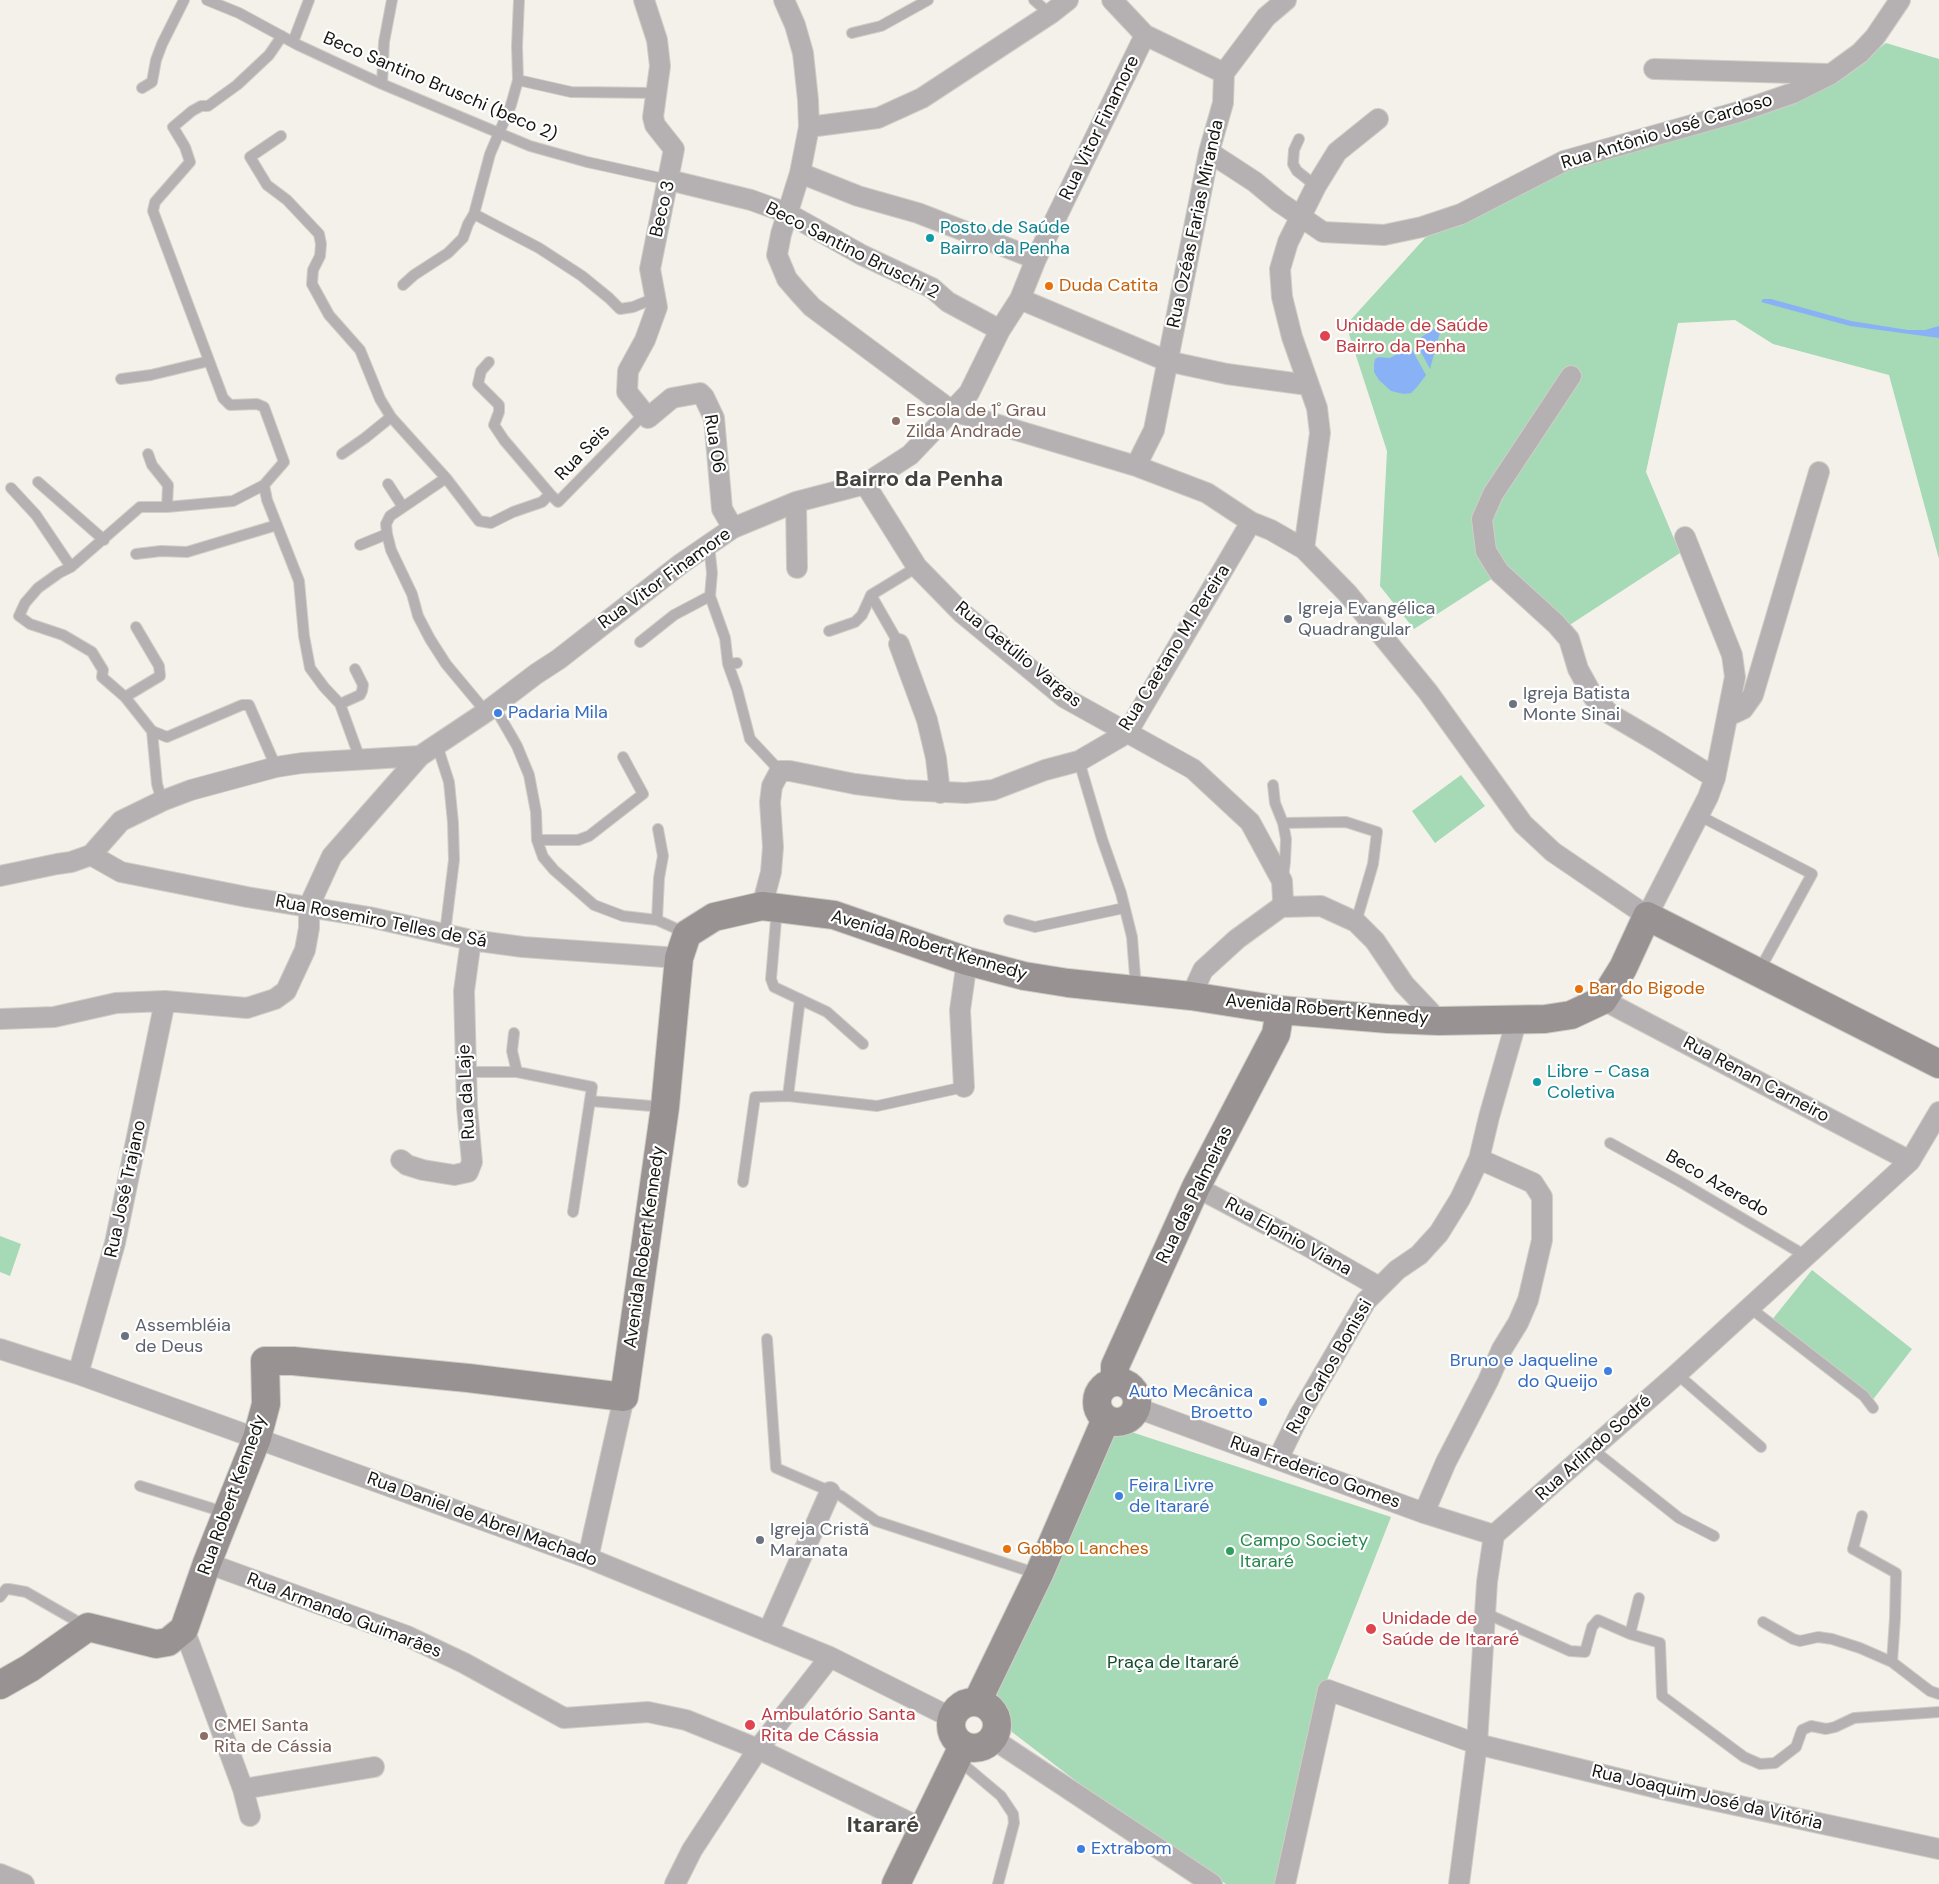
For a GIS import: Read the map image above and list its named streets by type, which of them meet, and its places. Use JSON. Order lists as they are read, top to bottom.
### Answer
{
  "streets": {
    "street": [
      "Rua Vitor Finamore",
      "Rua Antônio José Cardoso",
      "Beco 3",
      "Rua Ozéas Farias Miranda",
      "Beco Santino Bruschi 2",
      "Rua 06",
      "Rua Caetano M. Pereira",
      "Rua Getúlio Vargas",
      "Rua Rosemiro Telles de Sá",
      "Avenida Robert Kennedy",
      "Rua Renan Carneiro",
      "Rua da Laje",
      "Rua José Trajano",
      "Rua das Palmeiras",
      "Rua Elpínio Viana",
      "Rua Carlos Bonissi",
      "Rua Arlindo Sodré",
      "Rua Frederico Gomes",
      "Rua Robert Kennedy",
      "Rua Daniel de Abrel Machado",
      "Rua Armando Guimarães",
      "Rua Joaquim José da Vitória"
    ],
    "lane": ["Beco Santino Bruschi (beco 2)", "Rua Seis", "Beco Azeredo"]
  },
  "crossings": [
    ["Beco Santino Bruschi (beco 2)", "Beco 3"],
    ["Beco Santino Bruschi (beco 2)", "Beco Santino Bruschi 2"],
    ["Rua Vitor Finamore", "Beco Santino Bruschi 2"],
    ["Rua Vitor Finamore", "Rua 06"],
    ["Rua Vitor Finamore", "Rua Getúlio Vargas"],
    ["Rua Antônio José Cardoso", "Rua Ozéas Farias Miranda"],
    ["Beco 3", "Beco Santino Bruschi 2"],
    ["Beco 3", "Rua 06"],
    ["Beco 3", "Rua Seis"],
    ["Rua 06", "Rua Seis"],
    ["Rua Caetano M. Pereira", "Rua Getúlio Vargas"],
    ["Rua Rosemiro Telles de Sá", "Avenida Robert Kennedy"],
    ["Rua Rosemiro Telles de Sá", "Rua da Laje"],
    ["Avenida Robert Kennedy", "Rua Renan Carneiro"],
    ["Avenida Robert Kennedy", "Rua das Palmeiras"],
    ["Avenida Robert Kennedy", "Rua Carlos Bonissi"],
    ["Avenida Robert Kennedy", "Rua Robert Kennedy"],
    ["Rua Renan Carneiro", "Rua Arlindo Sodré"],
    ["Beco Azeredo", "Rua Arlindo Sodré"],
    ["Rua José Trajano", "Rua Daniel de Abrel Machado"],
    ["Rua das Palmeiras", "Rua Elpínio Viana"],
    ["Rua das Palmeiras", "Rua Frederico Gomes"],
    ["Rua Elpínio Viana", "Rua Carlos Bonissi"],
    ["Rua Carlos Bonissi", "Rua Frederico Gomes"],
    ["Rua Arlindo Sodré", "Rua Frederico Gomes"],
    ["Rua Robert Kennedy", "Rua Daniel de Abrel Machado"],
    ["Rua Robert Kennedy", "Rua Armando Guimarães"]
  ],
  "districts": ["Bairro da Penha", "Itararé"],
  "parks": ["Praça de Itararé"],
  "places": [
    "Posto de Saúde Bairro da Penha",
    "Duda Catita",
    "Unidade de Saúde Bairro da Penha",
    "Escola de 1˚ Grau Zilda Andrade",
    "Igreja Evangélica Quadrangular",
    "Igreja Batista Monte Sinai",
    "Padaria Mila",
    "Bar do Bigode",
    "Libre - Casa Coletiva",
    "Assembléia de Deus",
    "Bruno e Jaqueline do Queijo",
    "Auto Mecânica Broetto",
    "Feira Livre de Itararé",
    "Igreja Cristã Maranata",
    "Gobbo Lanches",
    "Campo Society Itararé",
    "Unidade de Saúde de Itararé",
    "Ambulatório Santa Rita de Cássia",
    "CMEI Santa Rita de Cássia",
    "Extrabom"
  ]
}
